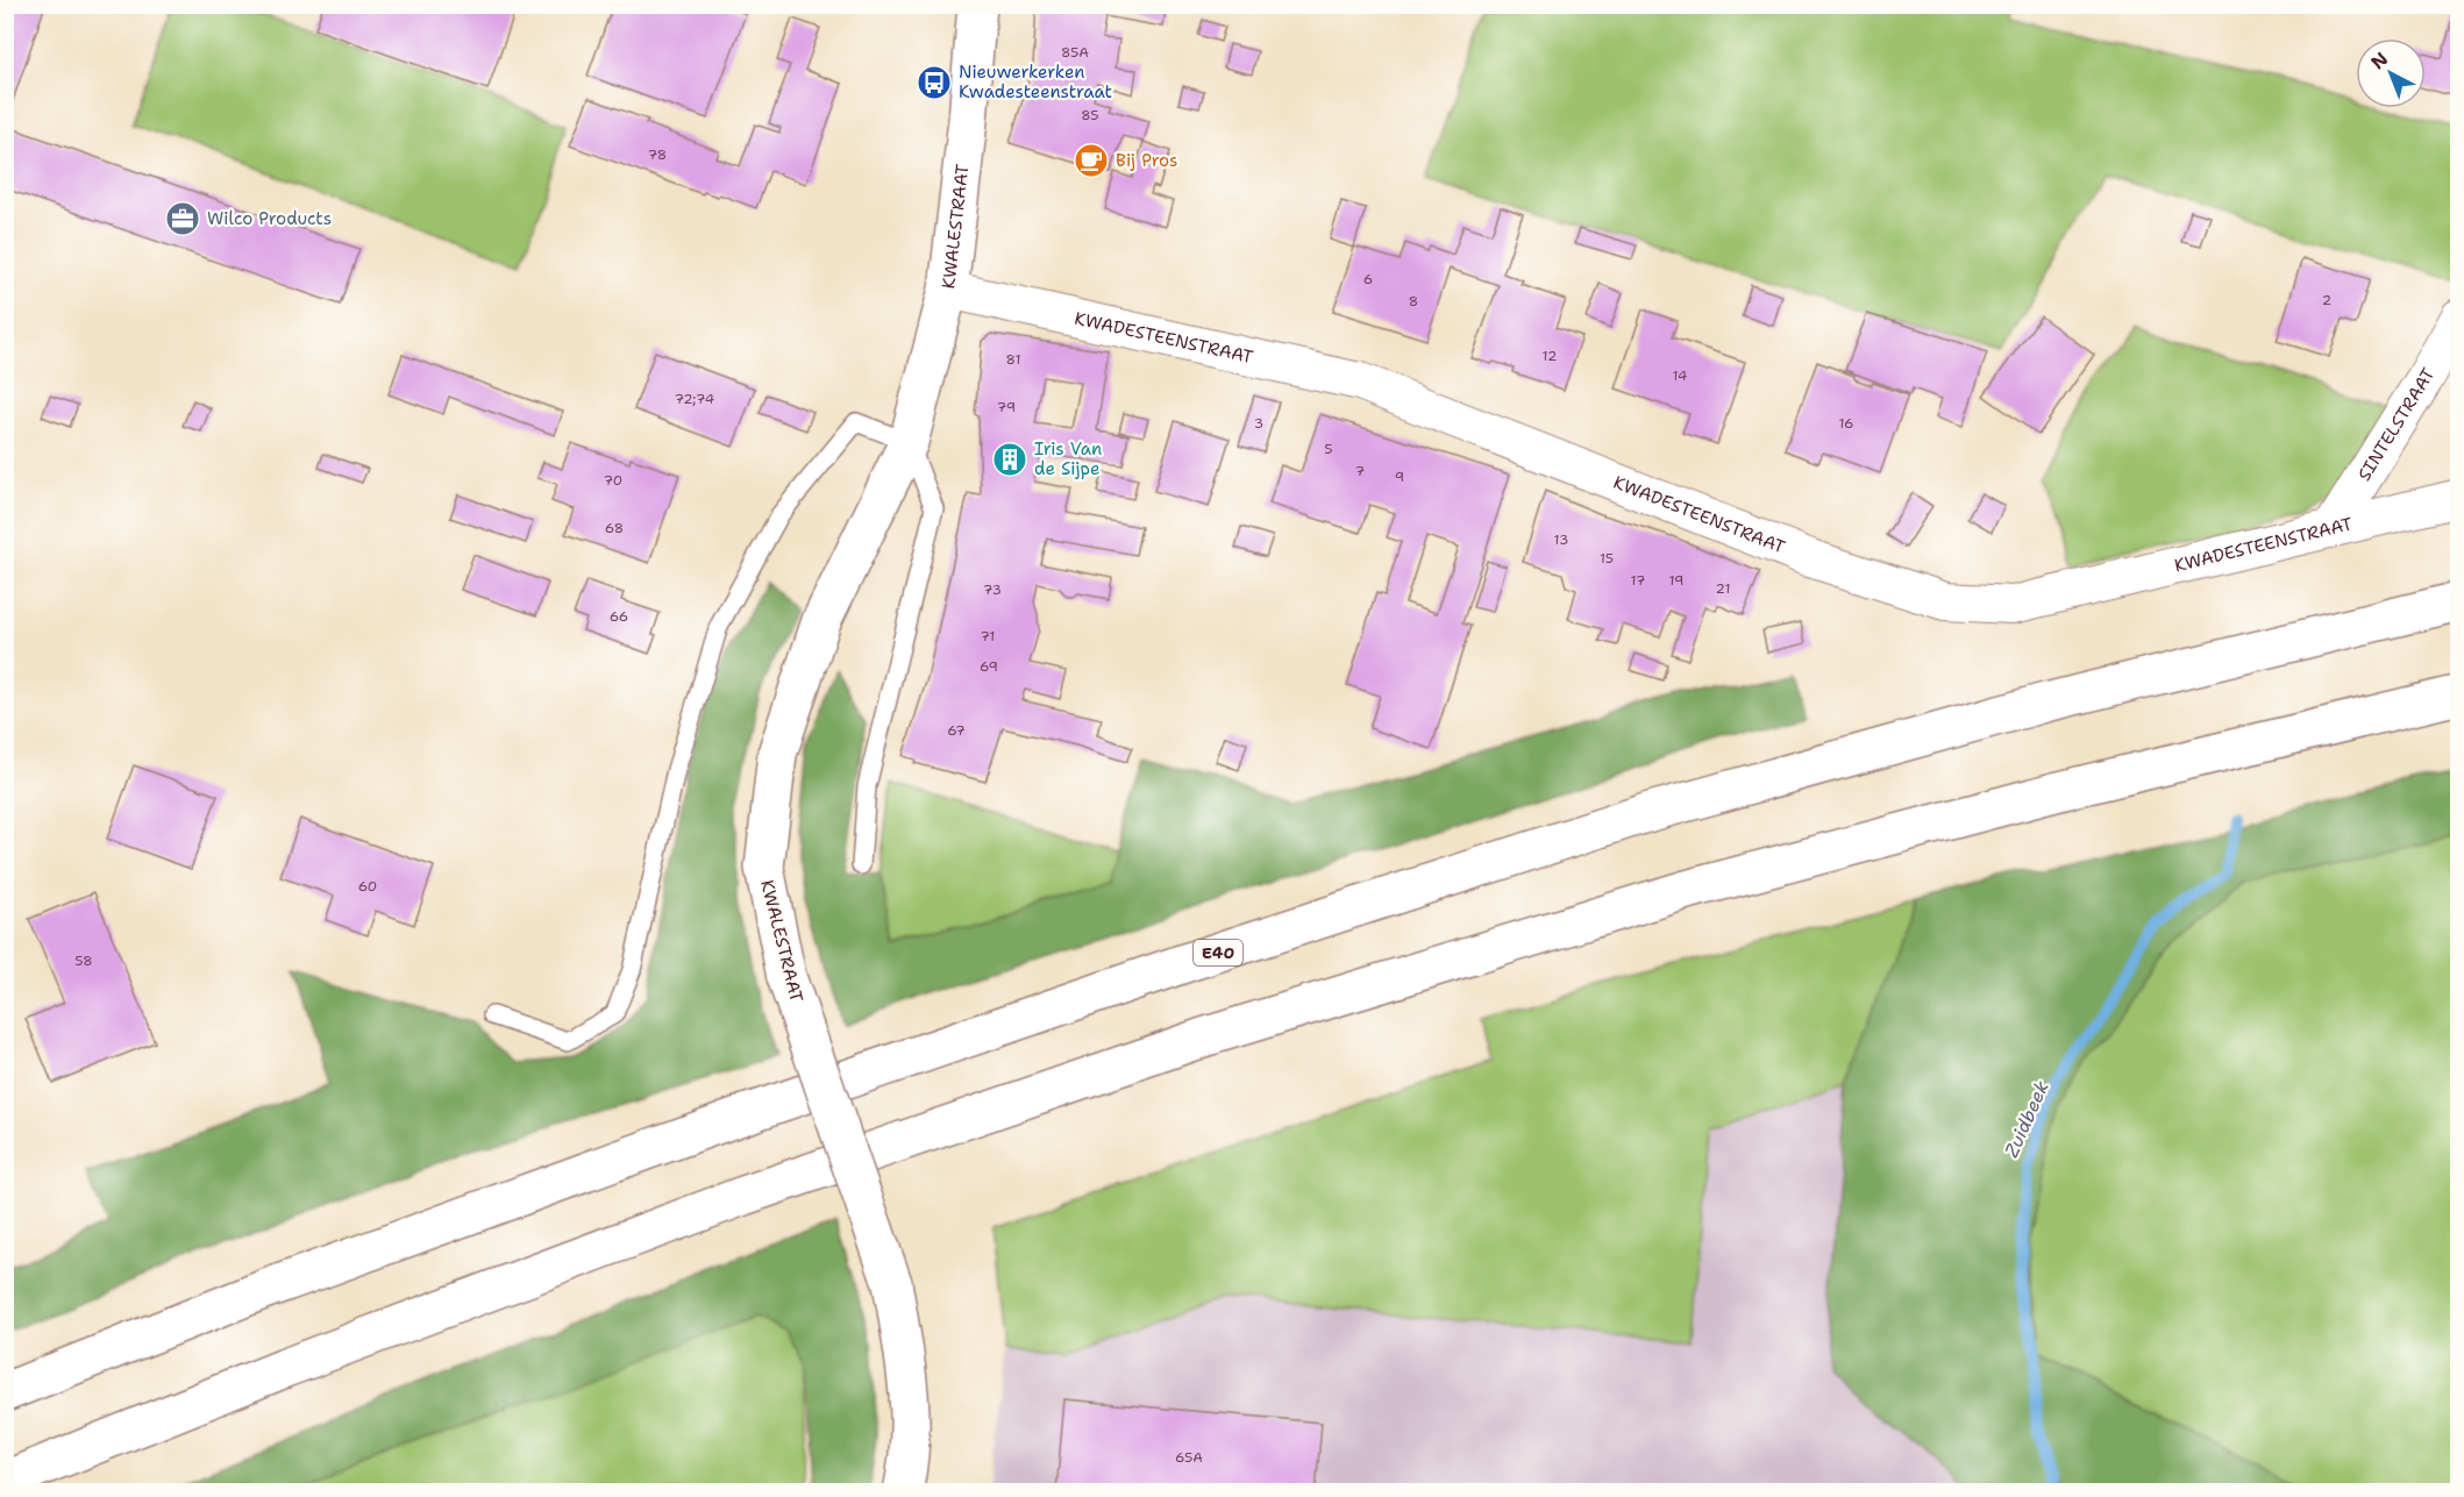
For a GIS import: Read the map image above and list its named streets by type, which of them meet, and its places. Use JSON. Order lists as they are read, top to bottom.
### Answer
{
  "streets": {
    "main road": ["KWALESTRAAT", "E40"],
    "street": ["KWADESTEENSTRAAT", "SINTELSTRAAT"]
  },
  "crossings": [
    ["KWALESTRAAT", "KWADESTEENSTRAAT"],
    ["KWADESTEENSTRAAT", "SINTELSTRAAT"]
  ],
  "water": ["Zuidbeek"],
  "places": {
    "bus stop": ["Nieuwerkerken Kwadesteenstraat"],
    "cafe": ["Bij Pros"],
    "office": ["Wilco Products"],
    "building": ["Iris Van de Sijpe"]
  },
  "house_numbers": [
    "85A",
    "85",
    "78",
    "6",
    "2",
    "8",
    "12",
    "81",
    "14",
    "72;74",
    "79",
    "3",
    "16",
    "5",
    "7",
    "9",
    "70",
    "68",
    "13",
    "15",
    "17",
    "19",
    "21",
    "73",
    "66",
    "71",
    "69",
    "67",
    "60",
    "58",
    "65A"
  ],
  "north": "top left"
}
